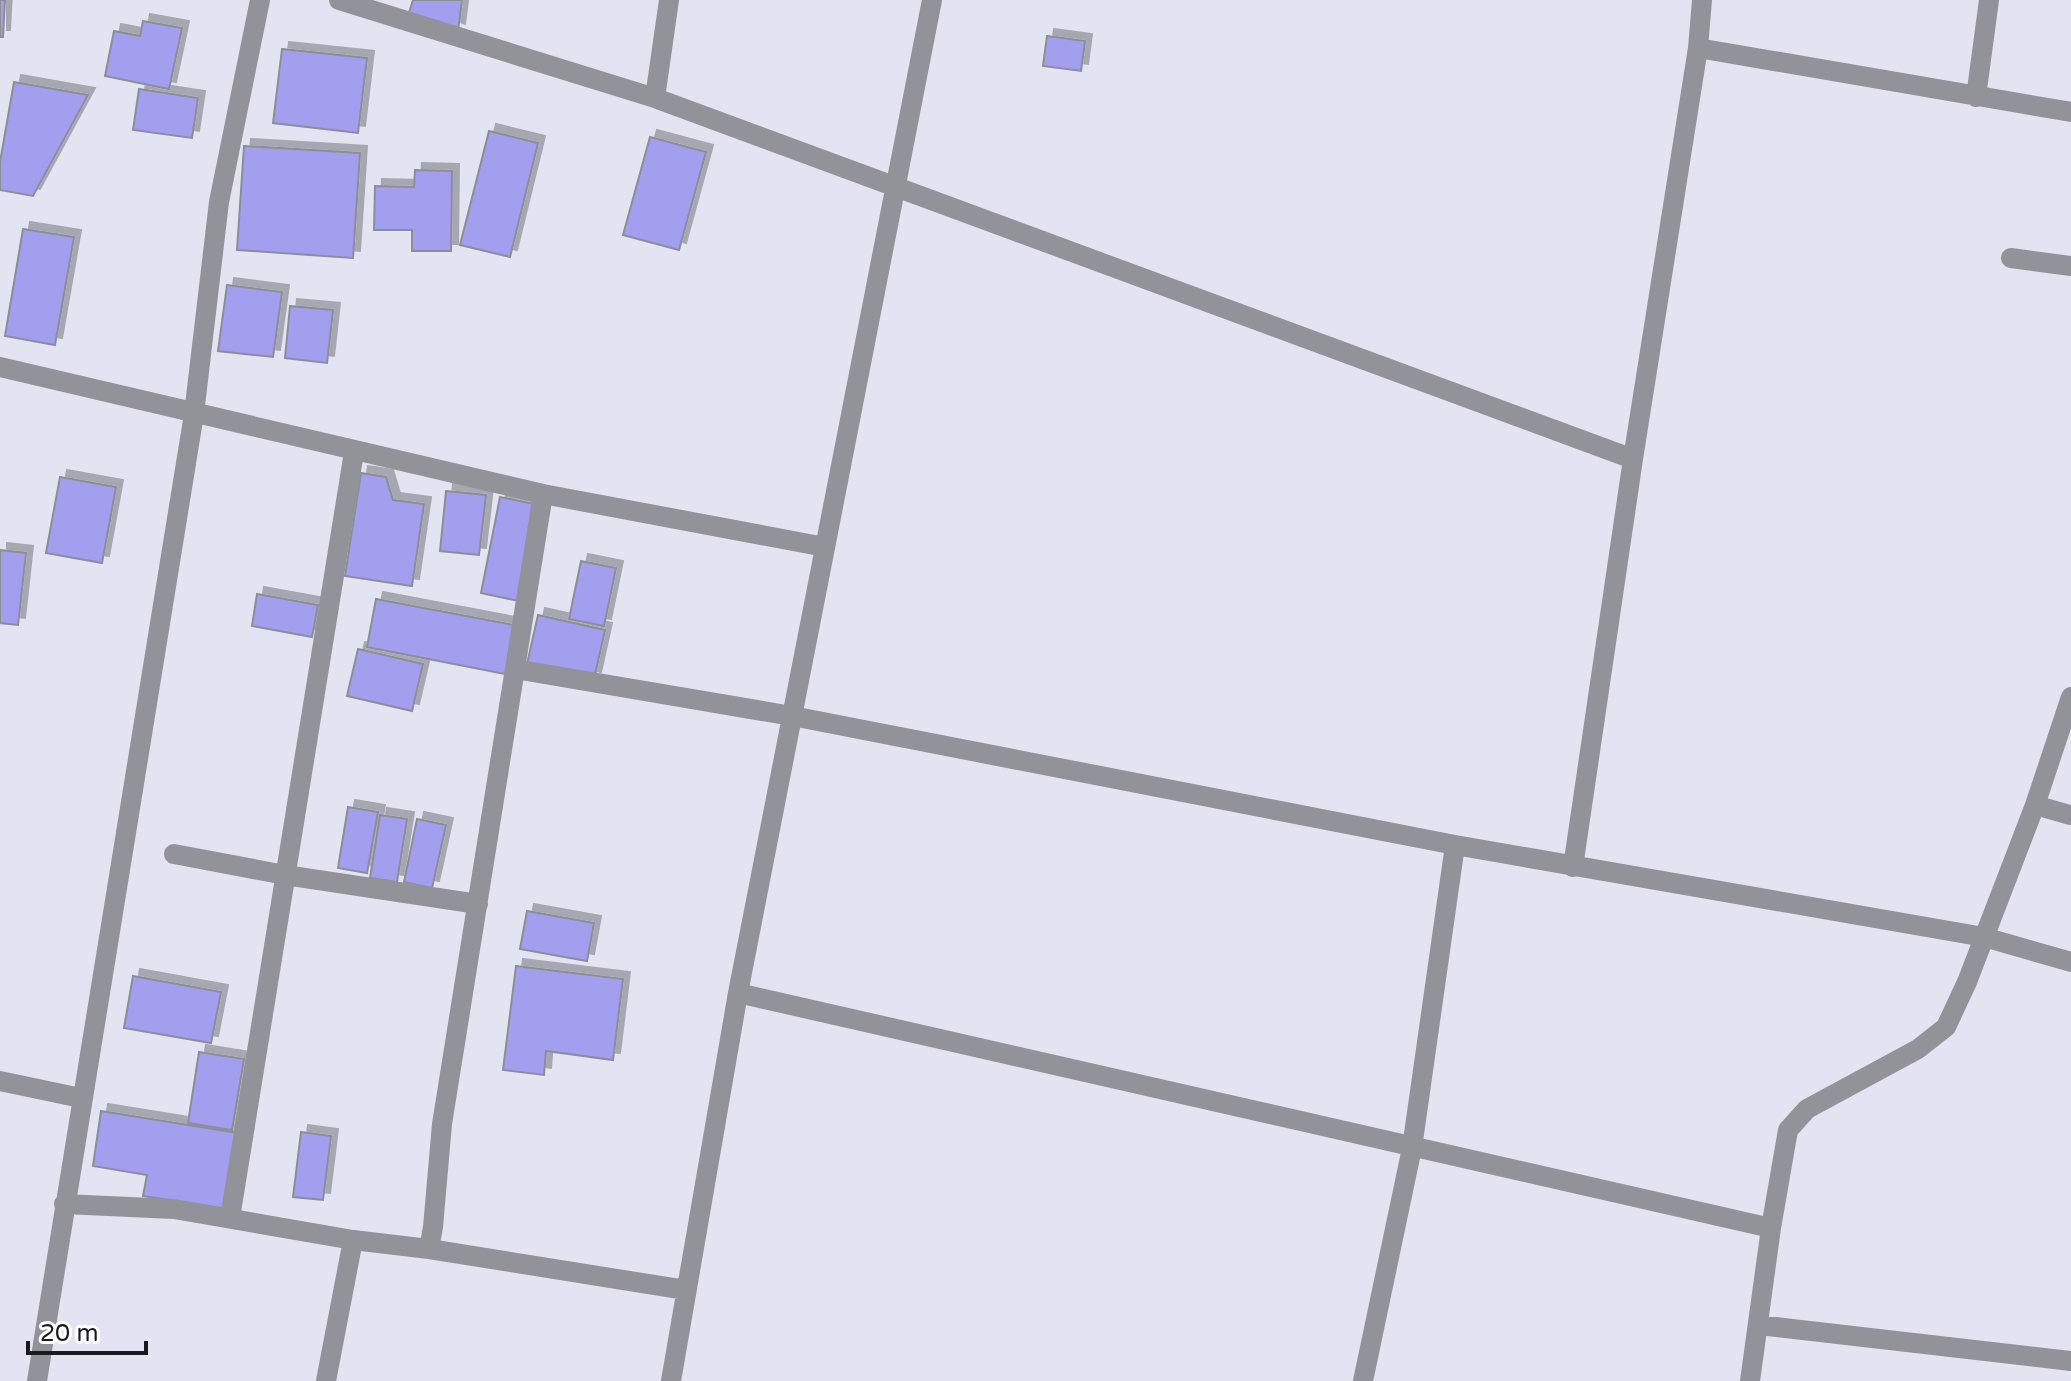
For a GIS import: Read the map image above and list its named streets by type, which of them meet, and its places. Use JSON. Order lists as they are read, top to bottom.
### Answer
{
  "scale_bar": "20 m"
}
